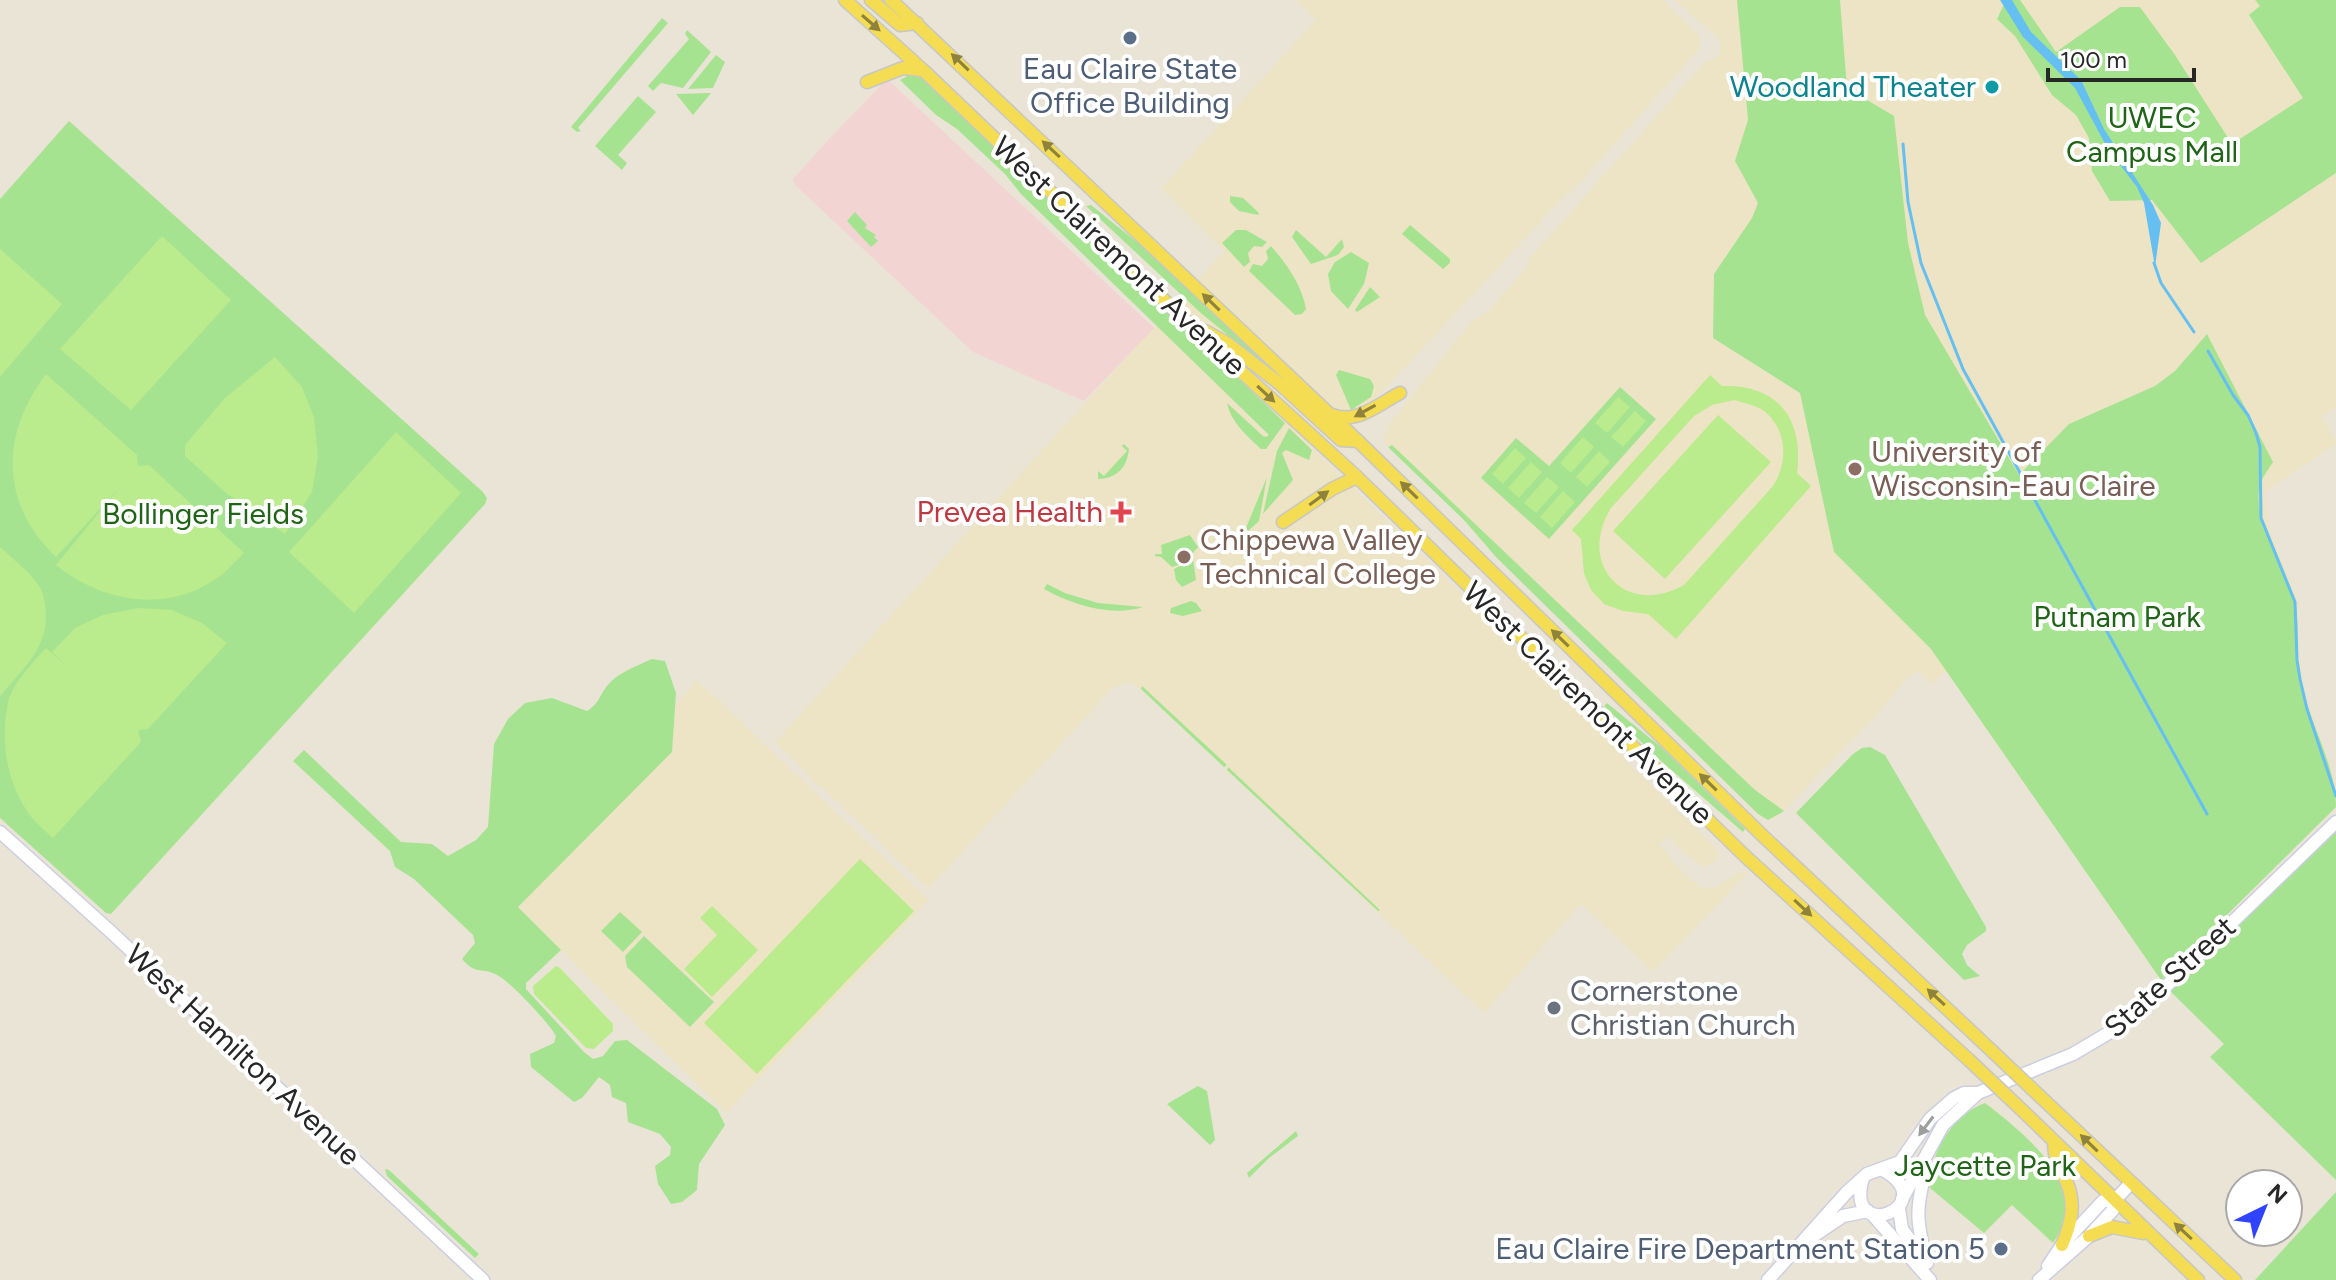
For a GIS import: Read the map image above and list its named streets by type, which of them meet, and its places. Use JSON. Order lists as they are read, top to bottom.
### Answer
{
  "streets": {
    "main road": ["West Clairemont Avenue", "State Street", "West Hamilton Avenue"]
  },
  "parks": [
    "UWEC Campus Mall",
    "Bollinger Fields",
    "Putnam Park",
    "Jaycette Park"
  ],
  "places": {
    "other": [
      "Eau Claire State Office Building",
      "Woodland Theater",
      "University of Wisconsin-Eau Claire",
      "Chippewa Valley Technical College",
      "Cornerstone Christian Church",
      "Eau Claire Fire Department Station 5"
    ],
    "health": ["Prevea Health"]
  },
  "scale_bar": "100 m",
  "north": "top right"
}
